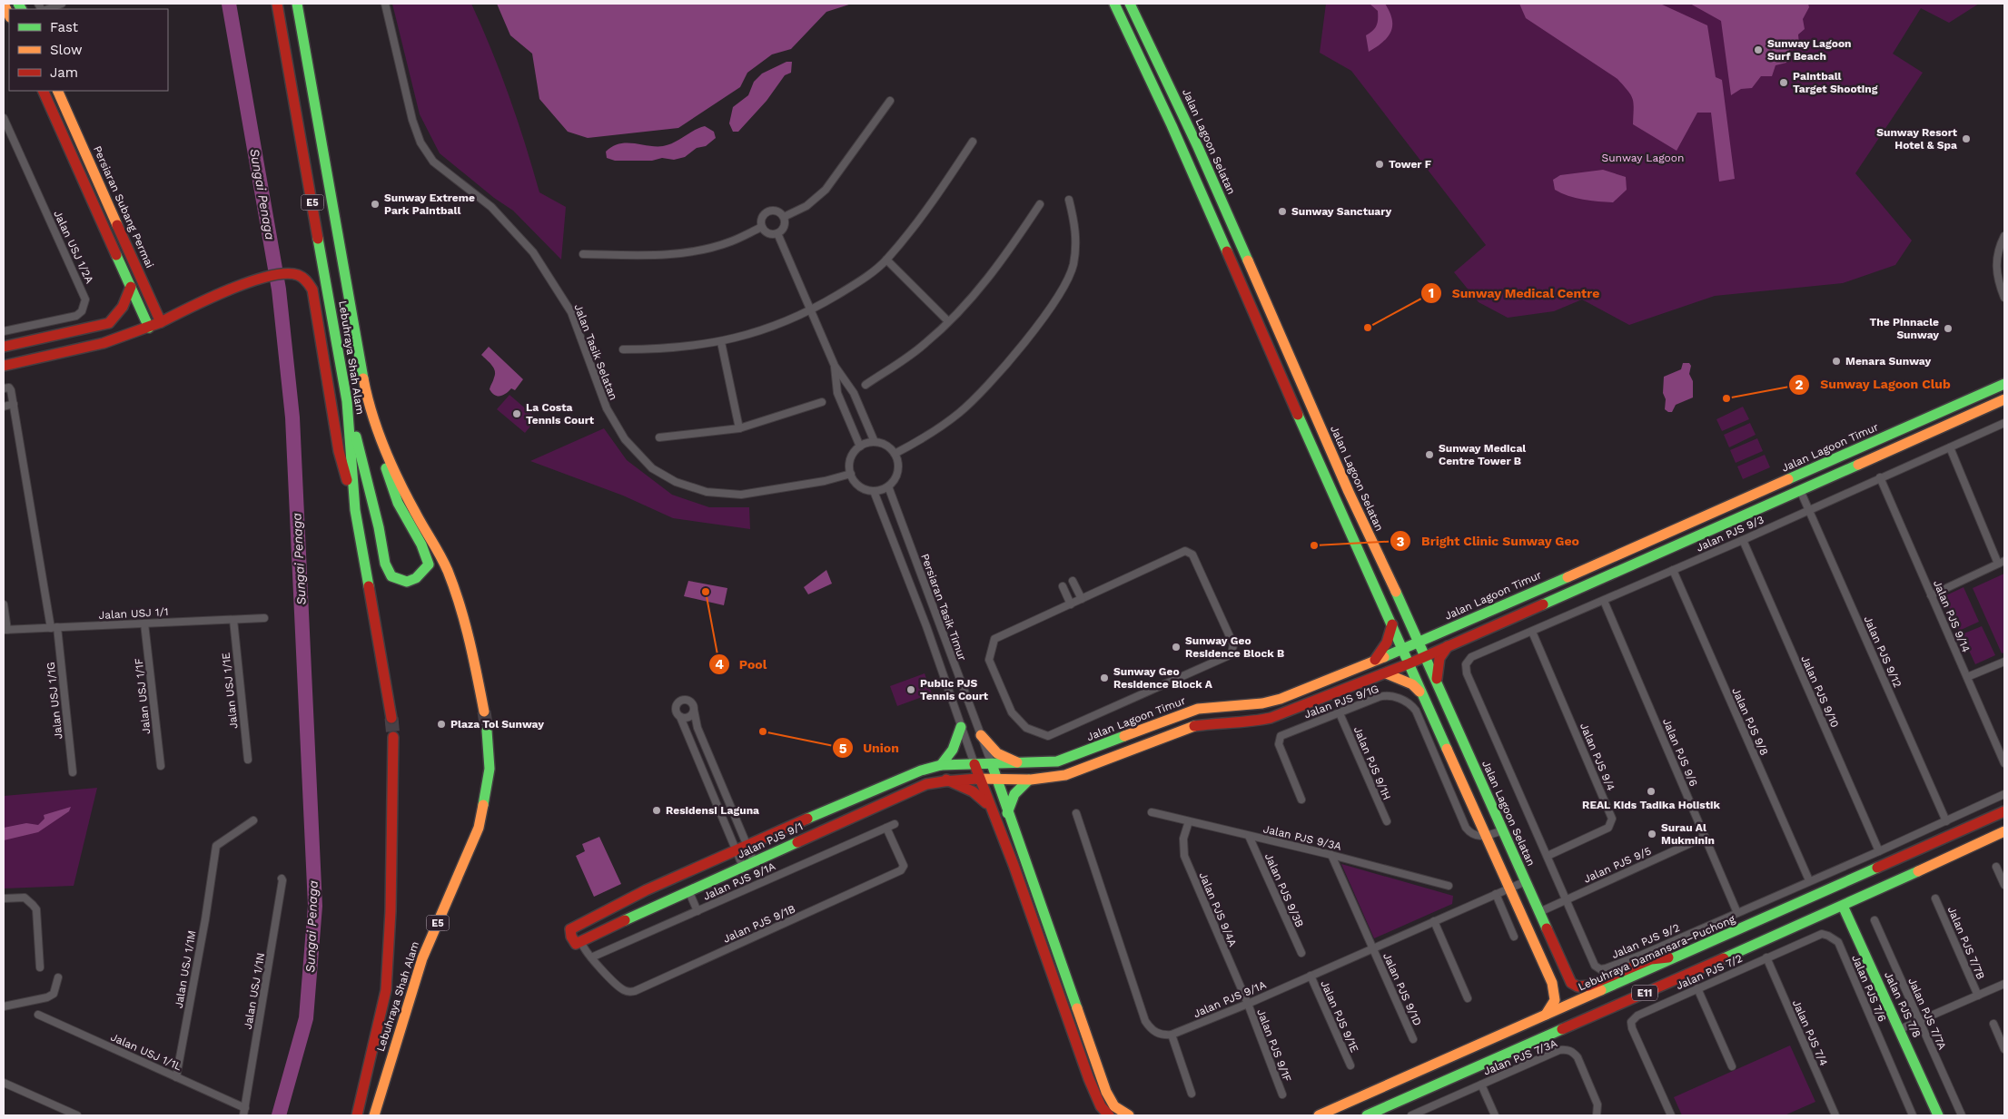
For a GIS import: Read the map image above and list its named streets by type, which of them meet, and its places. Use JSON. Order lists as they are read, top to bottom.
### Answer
{
  "streets": {
    "main road": [
      "Jalan Lagoon Selatan",
      "E5",
      "Persiaran Subang Permai",
      "Lebuhraya Shah Alam",
      "Jalan Lagoon Timur",
      "Jalan PJS 9/1",
      "Lebuhraya Damansara–Puchong",
      "E11",
      "Jalan PJS 7/8"
    ],
    "street": [
      "Jalan USJ 1/2A",
      "Jalan Tasik Selatan",
      "Jalan PJS 9/3",
      "Persiaran Tasik Timur",
      "Jalan USJ 1/1",
      "Jalan PJS 9/14",
      "Jalan PJS 9/12",
      "Jalan USJ 1/1E",
      "Jalan PJS 9/10",
      "Jalan USJ 1/1F",
      "Jalan USJ 1/1G",
      "Jalan PJS 9/1G",
      "Jalan PJS 9/8",
      "Jalan PJS 9/6",
      "Jalan PJS 9/4",
      "Jalan PJS 9/1H",
      "Jalan PJS 9/3A",
      "Jalan PJS 9/5",
      "Jalan PJS 9/1A",
      "Jalan PJS 9/3B",
      "Jalan PJS 9/4A",
      "Jalan PJS 9/1B",
      "Jalan PJS 9/2",
      "Jalan PJS 7/7B",
      "Jalan USJ 1/1M",
      "Jalan PJS 7/2",
      "Jalan PJS 7/6",
      "Jalan PJS 9/1D",
      "Jalan USJ 1/1N",
      "Jalan PJS 7/7A",
      "Jalan PJS 9/1E",
      "Jalan PJS 7/4",
      "Jalan PJS 9/1F",
      "Jalan USJ 1/1L",
      "Jalan PJS 7/3A"
    ]
  },
  "crossings": [
    ["Jalan Lagoon Selatan", "Jalan Lagoon Timur"],
    ["Jalan Lagoon Selatan", "Jalan PJS 9/5"],
    ["Jalan Lagoon Selatan", "Jalan PJS 9/1A"],
    ["Jalan Lagoon Selatan", "Lebuhraya Damansara–Puchong"],
    ["Jalan Tasik Selatan", "Persiaran Tasik Timur"],
    ["Jalan Lagoon Timur", "Persiaran Tasik Timur"],
    ["Jalan Lagoon Timur", "Jalan PJS 9/1"],
    ["Jalan PJS 9/3", "Jalan PJS 9/14"],
    ["Jalan PJS 9/3", "Jalan PJS 9/12"],
    ["Jalan PJS 9/3", "Jalan PJS 9/10"],
    ["Jalan PJS 9/3", "Jalan PJS 9/8"],
    ["Jalan PJS 9/3", "Jalan PJS 9/6"],
    ["Jalan PJS 9/3", "Jalan PJS 9/4"],
    ["Jalan PJS 9/3", "Jalan PJS 9/2"],
    ["Persiaran Tasik Timur", "Jalan PJS 9/1"],
    ["Jalan USJ 1/1", "Jalan USJ 1/1E"],
    ["Jalan USJ 1/1", "Jalan USJ 1/1F"],
    ["Jalan USJ 1/1", "Jalan USJ 1/1G"],
    ["Jalan PJS 9/12", "Jalan PJS 9/2"],
    ["Jalan PJS 9/10", "Jalan PJS 9/2"],
    ["Jalan PJS 9/1G", "Jalan PJS 9/1H"],
    ["Jalan PJS 9/8", "Jalan PJS 9/2"],
    ["Jalan PJS 9/6", "Jalan PJS 9/5"],
    ["Jalan PJS 9/6", "Jalan PJS 9/2"],
    ["Jalan PJS 9/4", "Jalan PJS 9/2"],
    ["Jalan PJS 9/3A", "Jalan PJS 9/3B"],
    ["Jalan PJS 9/3A", "Jalan PJS 9/4A"],
    ["Jalan PJS 9/3A", "Jalan PJS 9/1D"],
    ["Jalan PJS 9/5", "Jalan PJS 9/2"],
    ["Jalan PJS 9/1A", "Jalan PJS 9/4A"],
    ["Jalan PJS 9/1A", "Jalan PJS 9/1B"],
    ["Jalan PJS 9/1A", "Jalan PJS 9/1D"],
    ["Jalan PJS 9/1A", "Jalan PJS 9/1E"],
    ["Jalan PJS 9/1A", "Jalan PJS 9/1F"],
    ["Jalan PJS 9/4A", "Jalan PJS 9/1F"],
    ["Jalan USJ 1/1M", "Jalan USJ 1/1L"],
    ["Jalan PJS 7/2", "Jalan PJS 7/6"],
    ["Jalan PJS 7/2", "Jalan PJS 7/4"],
    ["Jalan PJS 7/6", "Jalan PJS 7/4"],
    ["Jalan USJ 1/1N", "Jalan USJ 1/1L"],
    ["E11", "Jalan PJS 7/8"]
  ],
  "water": ["Sungai Penaga"],
  "parks": ["Sunway Lagoon"],
  "places": [
    "Sunway Lagoon Surf Beach",
    "Paintball Target Shooting",
    "Sunway Resort Hotel & Spa",
    "Tower F",
    "Sunway Extreme Park Paintball",
    "Sunway Sanctuary",
    "Sunway Medical Centre",
    "The Pinnacle Sunway",
    "Menara Sunway",
    "Sunway Lagoon Club",
    "La Costa Tennis Court",
    "Sunway Medical Centre Tower B",
    "Bright Clinic Sunway Geo",
    "Pool",
    "Sunway Geo Residence Block B",
    "Sunway Geo Residence Block A",
    "Public PJS Tennis Court",
    "Plaza Tol Sunway",
    "Union",
    "REAL Kids Tadika Holistik",
    "Residensi Laguna",
    "Surau Al Mukminin"
  ],
  "legend": ["Fast", "Slow", "Jam"]
}
